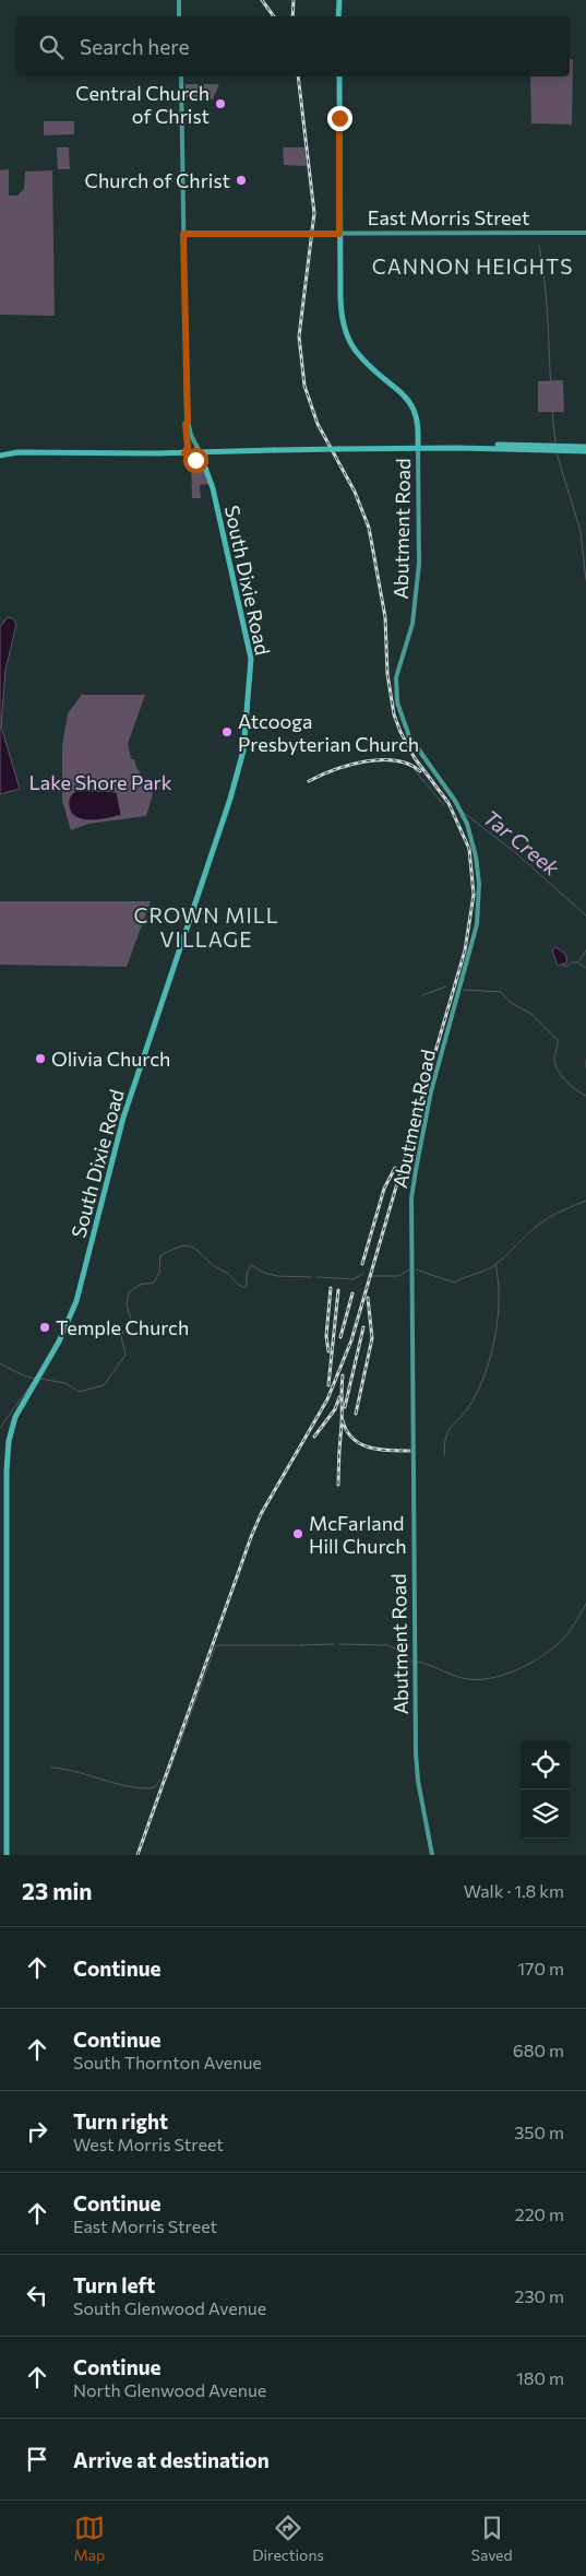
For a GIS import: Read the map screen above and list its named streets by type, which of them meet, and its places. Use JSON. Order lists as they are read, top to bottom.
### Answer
{
  "streets": {
    "main road": ["East Morris Street", "Abutment Road", "South Dixie Road"]
  },
  "districts": ["CANNON HEIGHTS", "CROWN MILL VILLAGE"],
  "water": ["Tar Creek"],
  "parks": ["Lake Shore Park"],
  "places": [
    "Central Church of Christ",
    "Church of Christ",
    "Atcooga Presbyterian Church",
    "Olivia Church",
    "Temple Church",
    "McFarland Hill Church"
  ],
  "page": {
    "search": "Search here",
    "heading": ["23 min", "Walk · 1.8 km"],
    "list": [
      ["Continue", "170 m"],
      ["Continue", "South Thornton Avenue", "680 m"],
      ["Turn right", "West Morris Street", "350 m"],
      ["Continue", "East Morris Street", "220 m"],
      ["Turn left", "South Glenwood Avenue", "230 m"],
      ["Continue", "North Glenwood Avenue", "180 m"],
      "Arrive at destination"
    ],
    "nav": ["Map", "Directions", "Saved"]
  }
}
